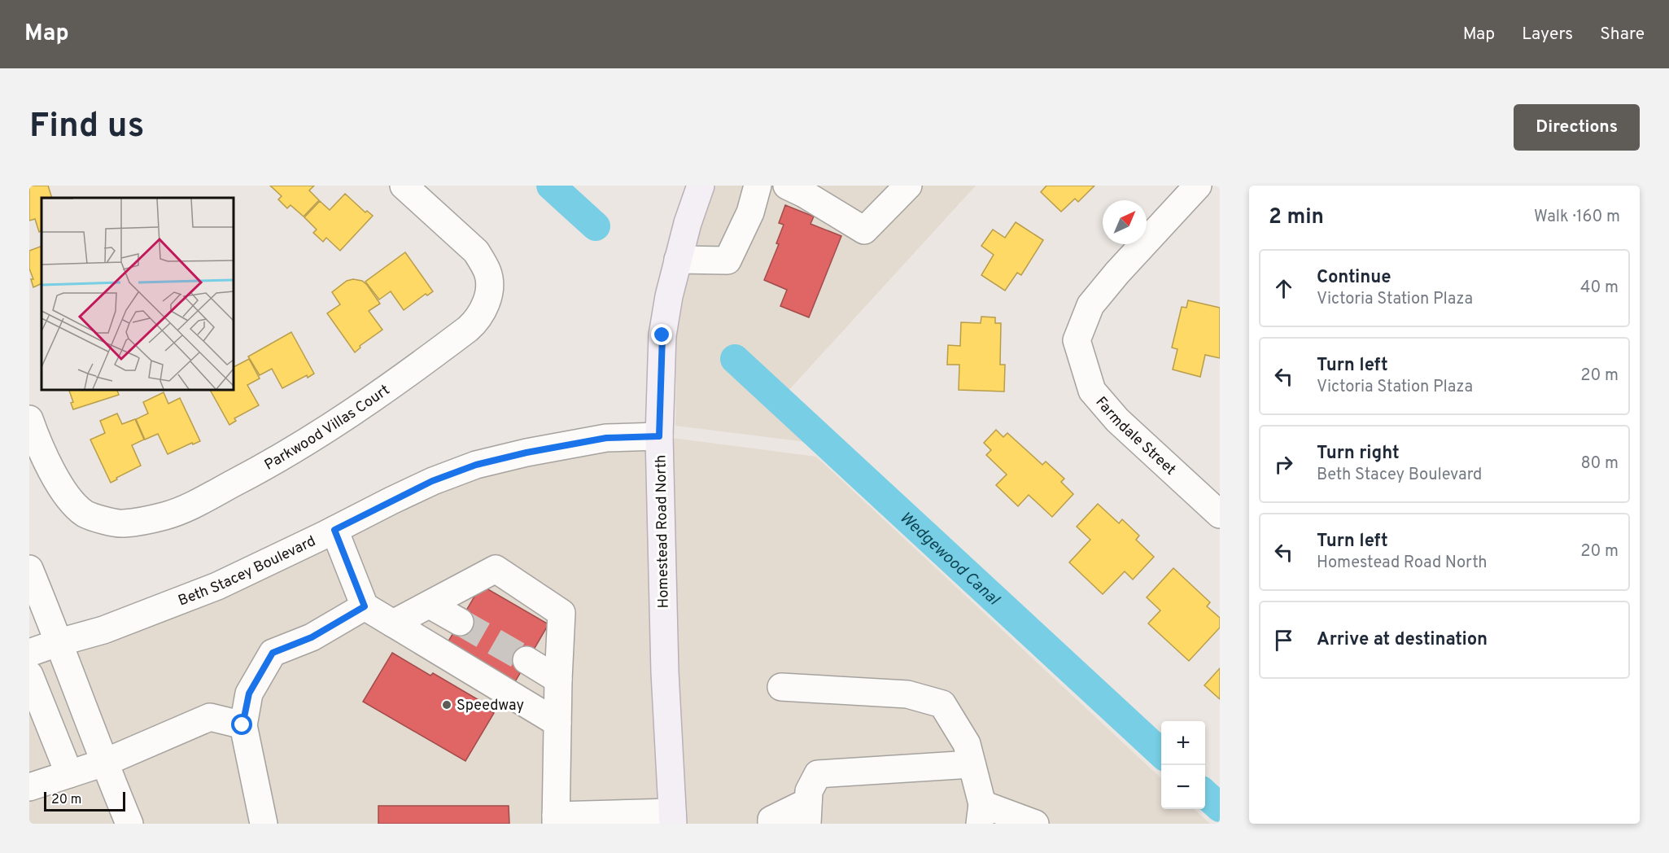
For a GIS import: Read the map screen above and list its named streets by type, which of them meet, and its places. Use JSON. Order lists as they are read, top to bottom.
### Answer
{
  "streets": {
    "main road": ["Homestead Road North"],
    "street": ["Parkwood Villas Court", "Farmdale Street", "Beth Stacey Boulevard"]
  },
  "crossings": [
    ["Homestead Road North", "Beth Stacey Boulevard"]
  ],
  "water": ["Wedgewood Canal"],
  "places": ["Speedway"],
  "scale_bar": "20 m",
  "north": "top right",
  "page": {
    "header": "Map",
    "nav": ["Map", "Layers", "Share"],
    "buttons": "Directions",
    "title": "Find us",
    "heading": ["2 min", "Walk · 160 m"],
    "list": [
      ["Continue", "Victoria Station Plaza", "40 m"],
      ["Turn left", "Victoria Station Plaza", "20 m"],
      ["Turn right", "Beth Stacey Boulevard", "80 m"],
      ["Turn left", "Homestead Road North", "20 m"],
      "Arrive at destination"
    ],
    "map_buttons": ["+", "−"],
    "scale": "20 m"
  }
}
